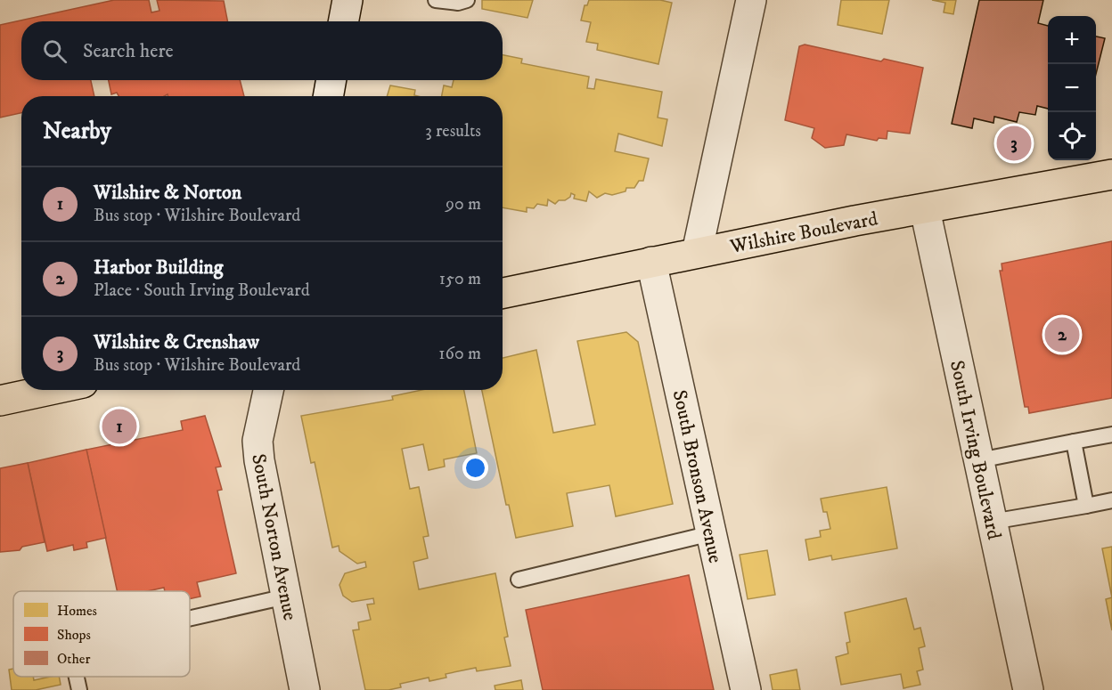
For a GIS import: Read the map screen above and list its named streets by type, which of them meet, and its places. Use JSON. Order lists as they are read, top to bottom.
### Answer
{
  "streets": {
    "main road": ["Wilshire Boulevard"],
    "street": ["South Irving Boulevard", "South Bronson Avenue", "South Norton Avenue"]
  },
  "crossings": [
    ["Wilshire Boulevard", "South Irving Boulevard"],
    ["Wilshire Boulevard", "South Bronson Avenue"]
  ],
  "legend": ["Homes", "Shops", "Other"],
  "page": {
    "map_buttons": ["+", "−"],
    "search": "Search here",
    "heading": ["Nearby", "3 results"],
    "pins": ["3", "2", "1"],
    "list": [
      {
        "mark": "1",
        "name": "Wilshire & Norton",
        "note": "Bus stop · Wilshire Boulevard",
        "value": "90 m"
      },
      {
        "mark": "2",
        "name": "Harbor Building",
        "note": "Place · South Irving Boulevard",
        "value": "150 m"
      },
      {
        "mark": "3",
        "name": "Wilshire & Crenshaw",
        "note": "Bus stop · Wilshire Boulevard",
        "value": "160 m"
      }
    ]
  }
}
